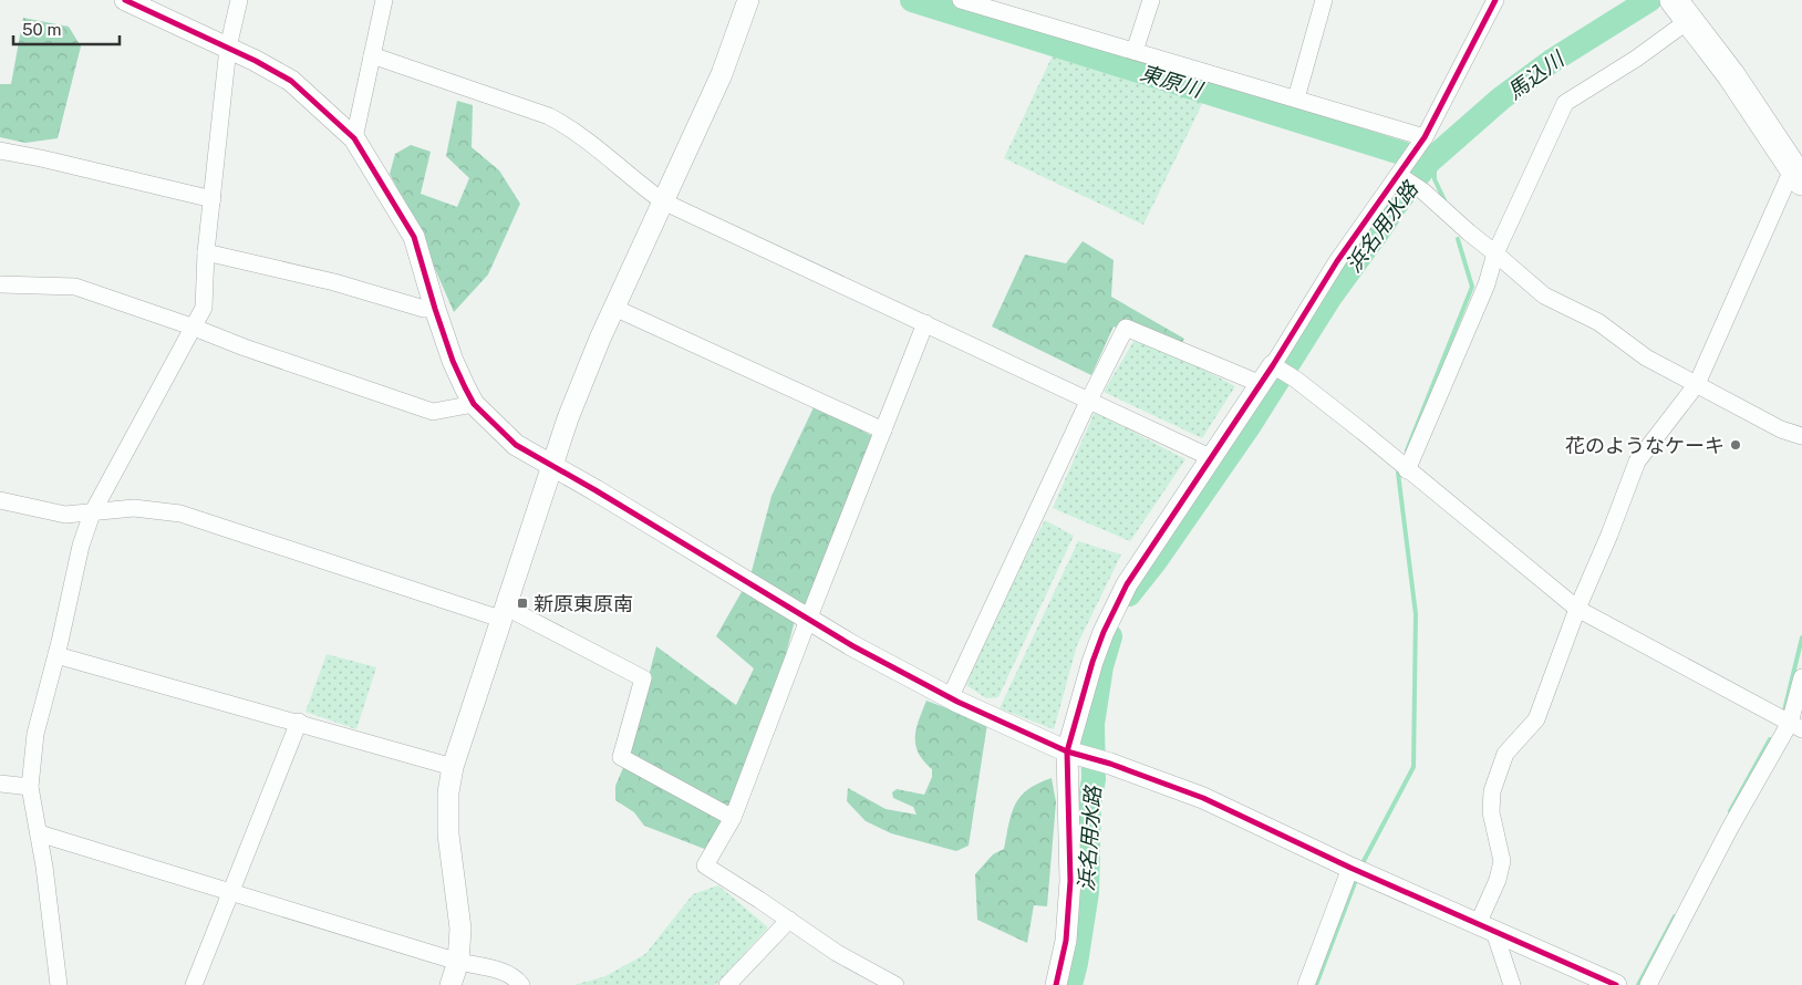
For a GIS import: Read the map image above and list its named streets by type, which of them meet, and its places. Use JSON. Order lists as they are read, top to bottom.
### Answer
{
  "water": ["馬込川", "東原川", "浜名用水路"],
  "places": {
    "other": ["花のようなケーキ"],
    "transit": ["新原東原南"]
  },
  "scale_bar": "50 m"
}
